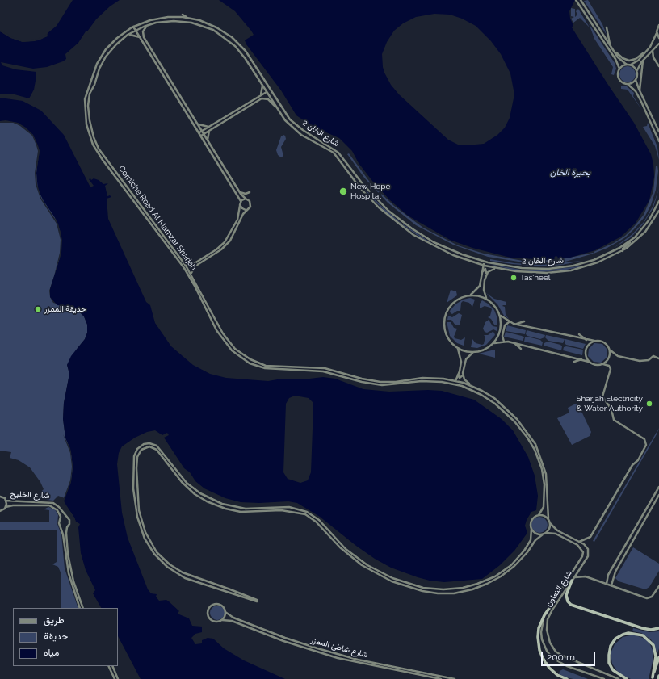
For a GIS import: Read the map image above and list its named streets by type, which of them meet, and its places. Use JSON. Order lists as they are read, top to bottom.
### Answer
{
  "streets": {
    "street": [
      "شارع الخان 2",
      "Corniche Road Al Mamzar Sharjah",
      "شارع الخليج",
      "شارع التعاون",
      "شارع شاطئ الممزر"
    ]
  },
  "crossings": [
    ["شارع الخان 2", "Corniche Road Al Mamzar Sharjah"]
  ],
  "water": ["بحيرة الخان"],
  "places": [
    "New Hope Hospital",
    "Tas'heel",
    "حديقة الممزر",
    "Sharjah Electricity & Water Authority"
  ],
  "legend": ["طريق", "حديقة", "مياه"],
  "scale_bar": "200 m"
}
